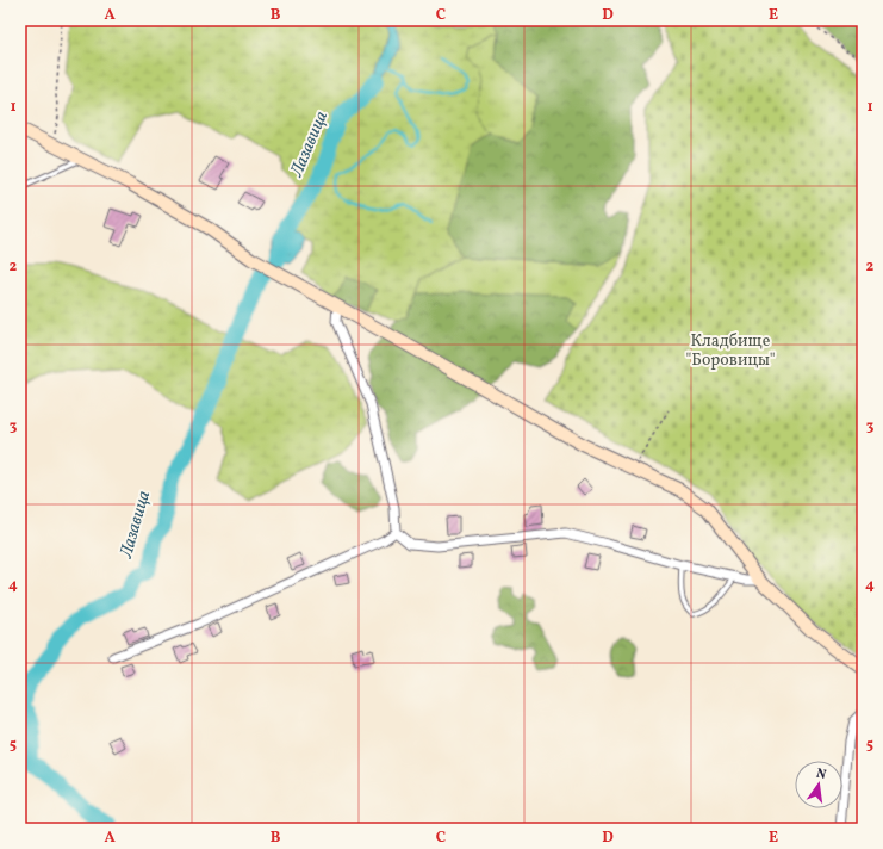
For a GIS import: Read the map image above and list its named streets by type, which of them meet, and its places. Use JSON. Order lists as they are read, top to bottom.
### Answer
{
  "water": ["Лазавица"],
  "parks": ["Кладбище \"Боровицы\""],
  "north": "top",
  "grid": {
    "columns": [
      "A",
      "B",
      "C",
      "D",
      "E"
    ],
    "rows": [
      "1",
      "2",
      "3",
      "4",
      "5"
    ]
  }
}
